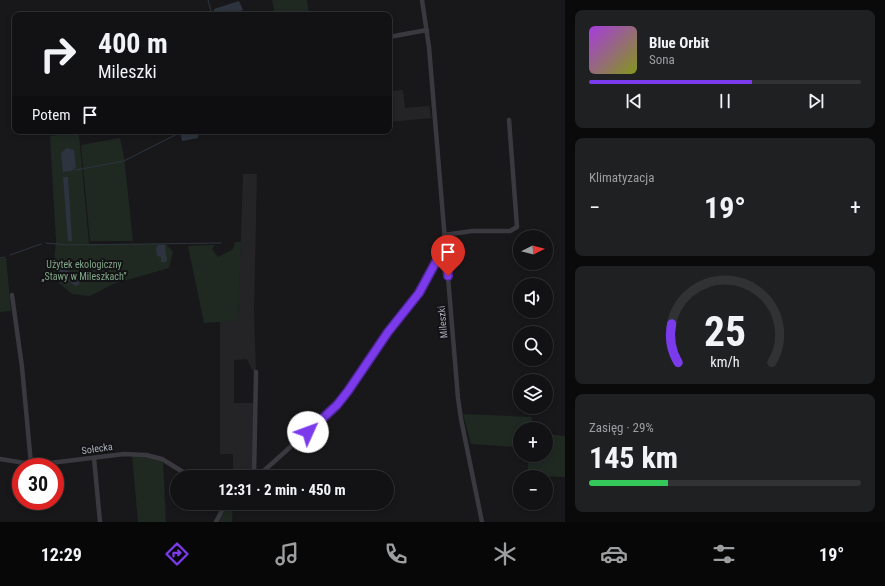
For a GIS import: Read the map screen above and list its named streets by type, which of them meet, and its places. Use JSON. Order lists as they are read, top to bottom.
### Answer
{
  "streets": {
    "street": ["Mileszki", "Sołecka"]
  },
  "parks": ["Użytek ekologiczny „Stawy w Mileszkach”"],
  "north": "right",
  "page": {
    "turn": ["400 m", "Mileszki"],
    "song": ["Blue Orbit", "Sona"],
    "then": "Potem",
    "tile": [
      "Klimatyzacja",
      ["Zasięg · 29%", "145 km"]
    ],
    "heat": ["−", "19°", "+"],
    "map_buttons": ["+", "−"],
    "limit": "30",
    "trip": "12:31 · 2 min · 450 m",
    "tabs": ["12:29", "19°"],
    "gauge": ["25", "km/h"]
  }
}
